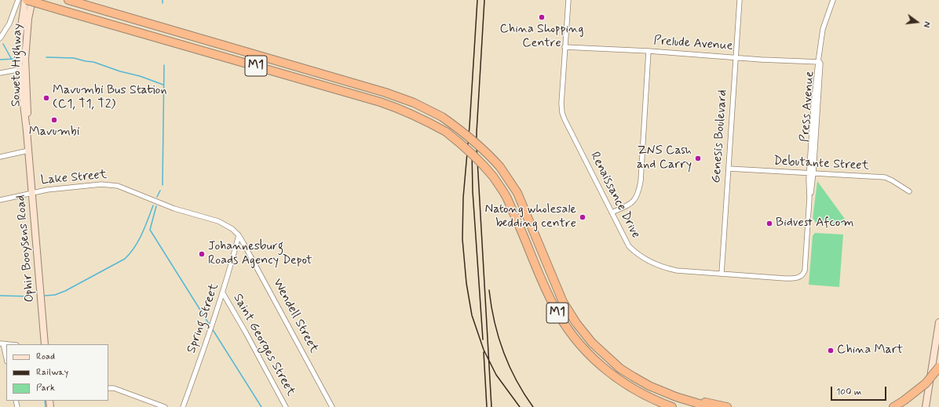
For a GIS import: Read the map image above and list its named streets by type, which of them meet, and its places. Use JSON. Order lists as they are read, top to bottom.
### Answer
{
  "streets": {
    "highway": ["M1"],
    "main road": ["Soweto Highway", "Ophir Booysens Road"],
    "street": [
      "Prelude Avenue",
      "Press Avenue",
      "Genesis Boulevard",
      "Debutante Street",
      "Lake Street",
      "Renaissance Drive",
      "Wendell Street",
      "Spring Street",
      "Saint Georges Street"
    ]
  },
  "crossings": [
    ["Prelude Avenue", "Press Avenue"],
    ["Prelude Avenue", "Genesis Boulevard"],
    ["Prelude Avenue", "Renaissance Drive"],
    ["Soweto Highway", "M1"],
    ["Soweto Highway", "Ophir Booysens Road"],
    ["Press Avenue", "Debutante Street"],
    ["Press Avenue", "Renaissance Drive"],
    ["Genesis Boulevard", "Debutante Street"],
    ["Genesis Boulevard", "Renaissance Drive"],
    ["Lake Street", "Ophir Booysens Road"],
    ["Lake Street", "Wendell Street"],
    ["Lake Street", "Spring Street"],
    ["Wendell Street", "Spring Street"],
    ["Spring Street", "Saint Georges Street"]
  ],
  "places": [
    "China Shopping Centre",
    "Mavumbi Bus Station (C1, T1, T2)",
    "Mavumbi",
    "ZNS Cash and Carry",
    "Natong wholesale bedding centre",
    "Bidvest Afcom",
    "Johannesburg Roads Agency Depot",
    "China Mart"
  ],
  "legend": ["Road", "Railway", "Park"],
  "scale_bar": "100 m",
  "north": "right"
}
